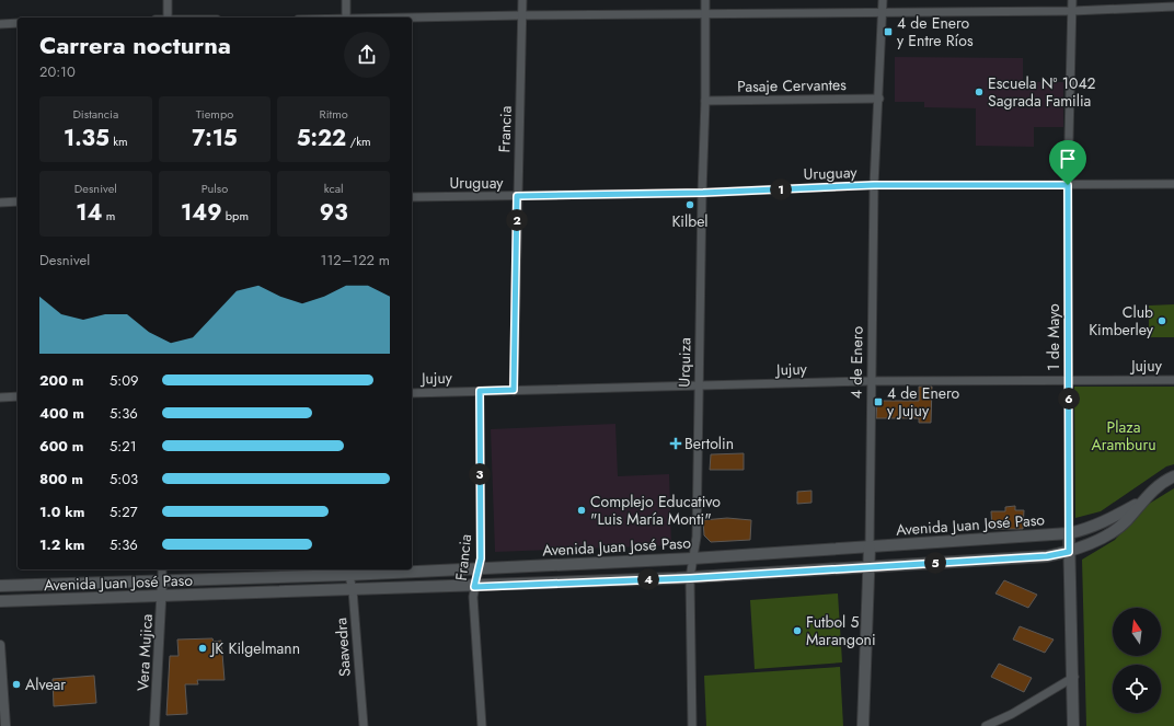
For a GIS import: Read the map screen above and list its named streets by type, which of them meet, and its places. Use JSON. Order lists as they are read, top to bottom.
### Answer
{
  "streets": {
    "main road": ["1 de Mayo", "4 de Enero", "Avenida Juan José Paso"],
    "street": [
      "Pasaje Cervantes",
      "Francia",
      "Uruguay",
      "Urquiza",
      "Jujuy",
      "Saavedra",
      "Vera Mujica"
    ]
  },
  "crossings": [
    ["Pasaje Cervantes", "Urquiza"],
    ["Pasaje Cervantes", "4 de Enero"],
    ["Francia", "Uruguay"],
    ["Francia", "Jujuy"],
    ["Francia", "Avenida Juan José Paso"],
    ["Uruguay", "1 de Mayo"],
    ["Uruguay", "Urquiza"],
    ["Uruguay", "4 de Enero"],
    ["1 de Mayo", "Jujuy"],
    ["1 de Mayo", "Avenida Juan José Paso"],
    ["Urquiza", "Jujuy"],
    ["Urquiza", "Avenida Juan José Paso"],
    ["4 de Enero", "Jujuy"],
    ["4 de Enero", "Avenida Juan José Paso"],
    ["Avenida Juan José Paso", "Saavedra"],
    ["Avenida Juan José Paso", "Vera Mujica"]
  ],
  "parks": ["Plaza Aramburu"],
  "places": {
    "transit": ["4 de Enero y Entre Ríos", "4 de Enero y Jujuy"],
    "other": [
      "Escuela Nº 1042 Sagrada Familia",
      "Kilbel",
      "Club Kimberley",
      "Complejo Educativo \"Luis María Monti\"",
      "Futbol 5 Marangoni",
      "JK Kilgelmann",
      "Alvear"
    ],
    "health": ["Bertolin"]
  },
  "north": "top",
  "page": {
    "heading": ["Carrera nocturna", "20:10"],
    "stats": [
      ["Distancia", "1.35 km"],
      ["Tiempo", "7:15"],
      ["Ritmo", "5:22 /km"],
      ["Desnivel", "14 m"],
      ["Pulso", "149 bpm"],
      ["kcal", "93"]
    ],
    "pins": [
      "1",
      "2",
      "6",
      "3",
      "5",
      "4"
    ],
    "chart": ["Desnivel", "112–122 m"],
    "list": [
      {
        "name": "200 m",
        "note": "5:09"
      },
      {
        "name": "400 m",
        "note": "5:36"
      },
      {
        "name": "600 m",
        "note": "5:21"
      },
      {
        "name": "800 m",
        "note": "5:03"
      },
      {
        "name": "1.0 km",
        "note": "5:27"
      },
      {
        "name": "1.2 km",
        "note": "5:36"
      }
    ]
  }
}
